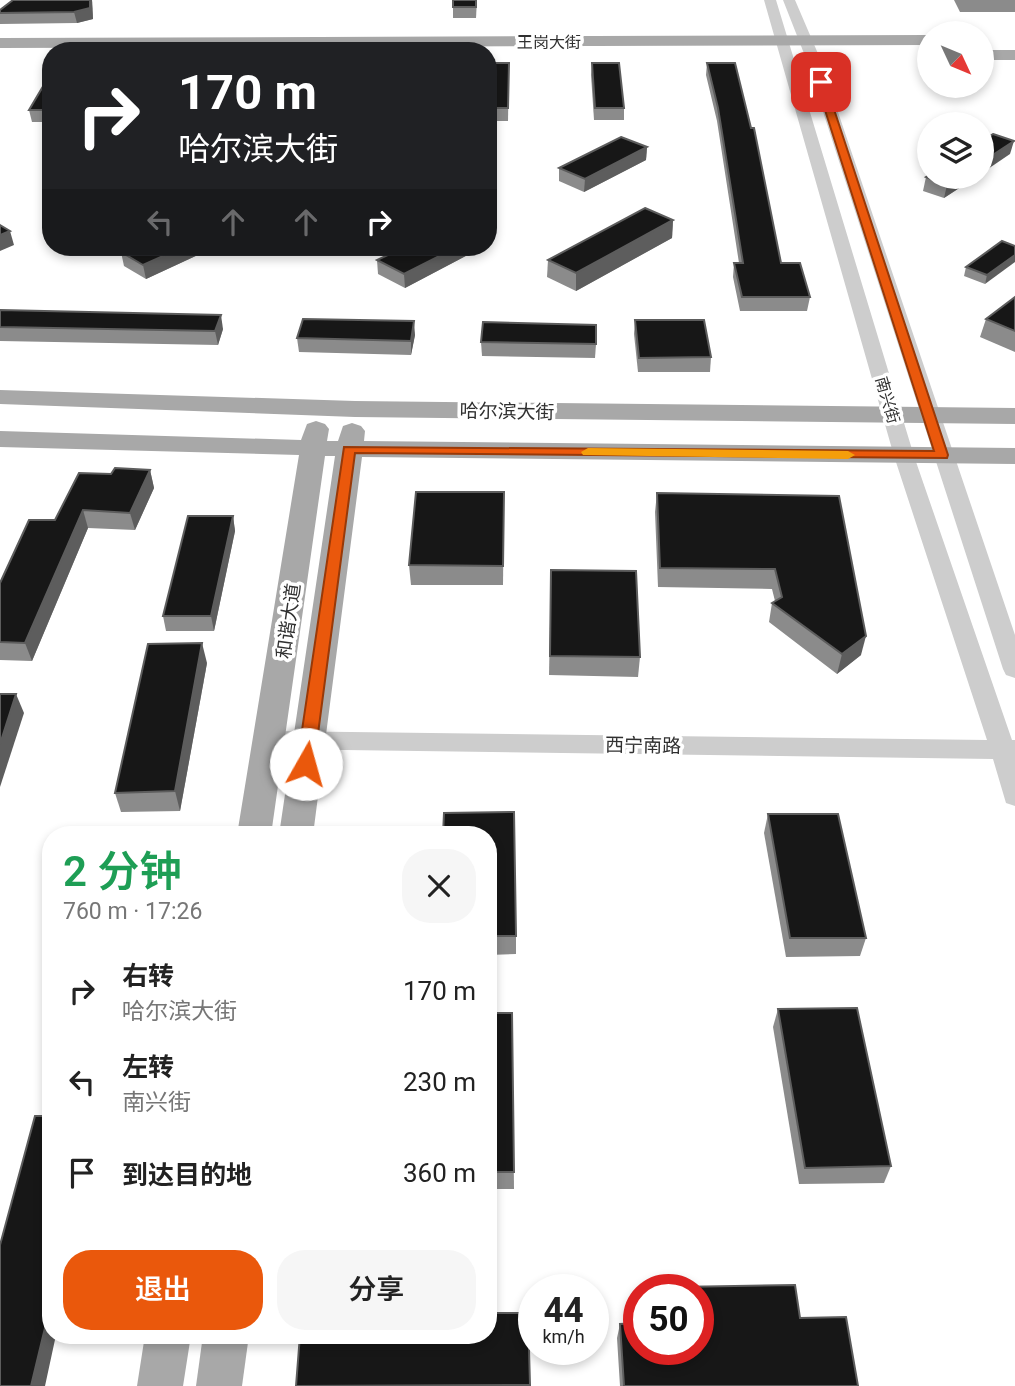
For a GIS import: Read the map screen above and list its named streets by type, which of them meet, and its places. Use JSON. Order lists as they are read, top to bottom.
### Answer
{
  "streets": {
    "main road": ["王岗大街", "哈尔滨大街", "和谐大道"],
    "street": ["南兴街", "西宁南路"]
  },
  "crossings": [
    ["王岗大街", "南兴街"],
    ["南兴街", "哈尔滨大街"],
    ["南兴街", "西宁南路"],
    ["哈尔滨大街", "和谐大道"],
    ["和谐大道", "西宁南路"]
  ],
  "north": "bottom right",
  "page": {
    "turn": ["170 m", "哈尔滨大街"],
    "heading": ["2 分钟", "760 m · 17:26"],
    "list": [
      {
        "name": "右转",
        "note": "哈尔滨大街",
        "value": "170 m"
      },
      {
        "name": "左转",
        "note": "南兴街",
        "value": "230 m"
      },
      {
        "name": "到达目的地",
        "value": "360 m"
      }
    ],
    "buttons": ["退出", "分享"],
    "speed": "44 km/h",
    "limit": "50"
  }
}
